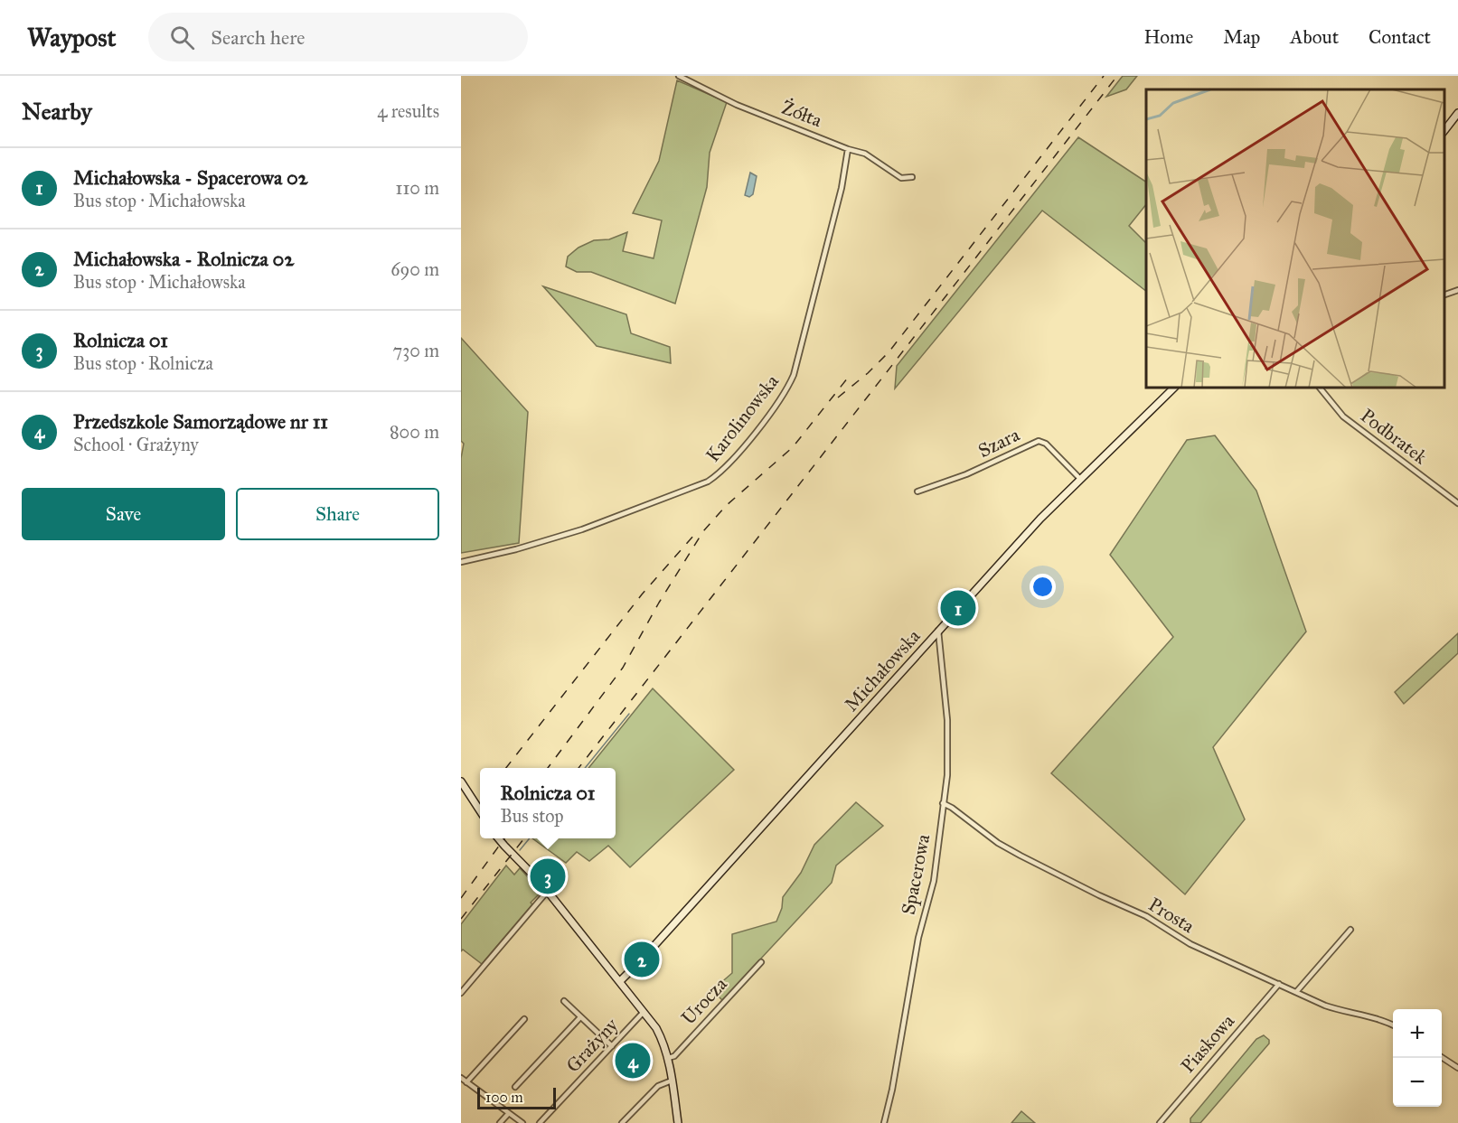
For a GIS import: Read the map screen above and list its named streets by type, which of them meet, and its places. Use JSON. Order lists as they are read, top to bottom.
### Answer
{
  "streets": {
    "street": [
      "Żółta",
      "Karolinowska",
      "Podbratek",
      "Szara",
      "Michałowska",
      "Spacerowa",
      "Prosta",
      "Urocza",
      "Piaskowa",
      "Grażyny"
    ]
  },
  "crossings": [
    ["Żółta", "Karolinowska"],
    ["Szara", "Michałowska"],
    ["Michałowska", "Spacerowa"],
    ["Spacerowa", "Prosta"],
    ["Prosta", "Piaskowa"]
  ],
  "scale_bar": "100 m",
  "page": {
    "header": "Waypost",
    "search": "Search here",
    "nav": [
      "Home",
      "Map",
      "About",
      "Contact"
    ],
    "heading": ["Nearby", "4 results"],
    "list": [
      {
        "mark": "1",
        "name": "Michałowska - Spacerowa 02",
        "note": "Bus stop · Michałowska",
        "value": "110 m"
      },
      {
        "mark": "2",
        "name": "Michałowska - Rolnicza 02",
        "note": "Bus stop · Michałowska",
        "value": "690 m"
      },
      {
        "mark": "3",
        "name": "Rolnicza 01",
        "note": "Bus stop · Rolnicza",
        "value": "730 m"
      },
      {
        "mark": "4",
        "name": "Przedszkole Samorządowe nr 11",
        "note": "School · Grażyny",
        "value": "800 m"
      }
    ],
    "buttons": ["Save", "Share"],
    "pins": [
      "1",
      "3",
      "2",
      "4"
    ],
    "popup": ["Rolnicza 01", "Bus stop"],
    "map_buttons": ["+", "−"],
    "scale": "100 m"
  }
}
